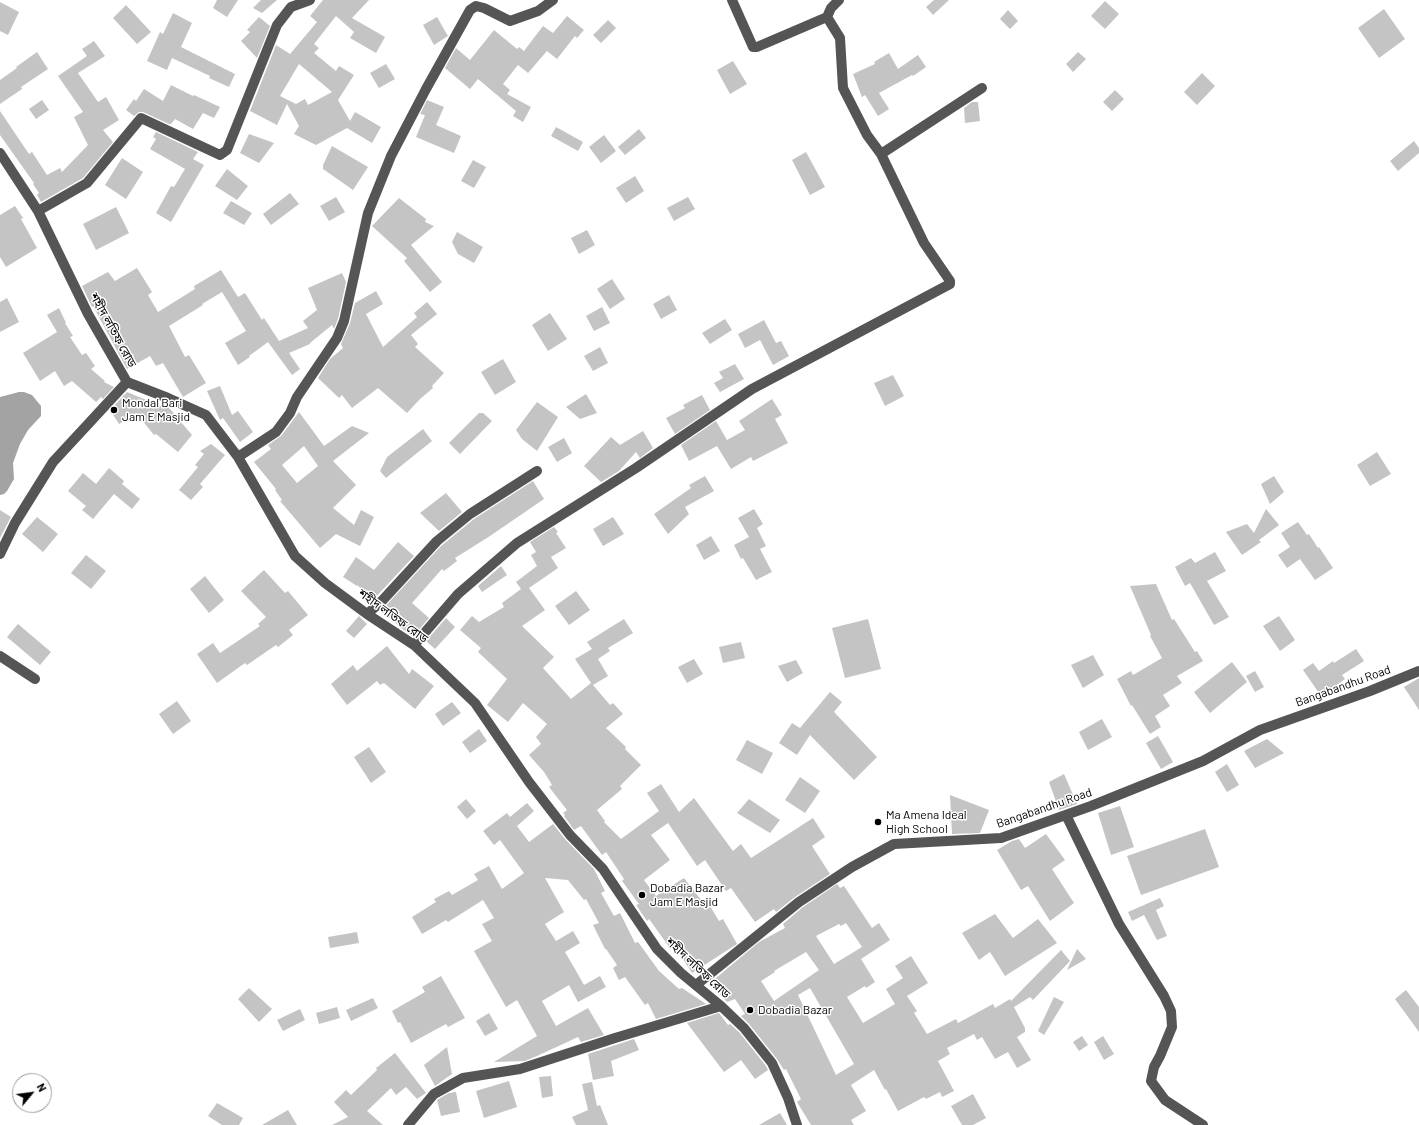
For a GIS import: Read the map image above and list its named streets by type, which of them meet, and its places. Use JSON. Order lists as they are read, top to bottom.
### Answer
{
  "streets": {
    "street": ["শহীদ লতিফ রোড", "Bangabandhu Road"]
  },
  "crossings": [
    ["শহীদ লতিফ রোড", "Bangabandhu Road"]
  ],
  "places": [
    "Mondal Bari Jam E Masjid",
    "Ma Amena Ideal High School",
    "Dobadia Bazar Jam E Masjid",
    "Dobadia Bazar"
  ],
  "north": "top right"
}
